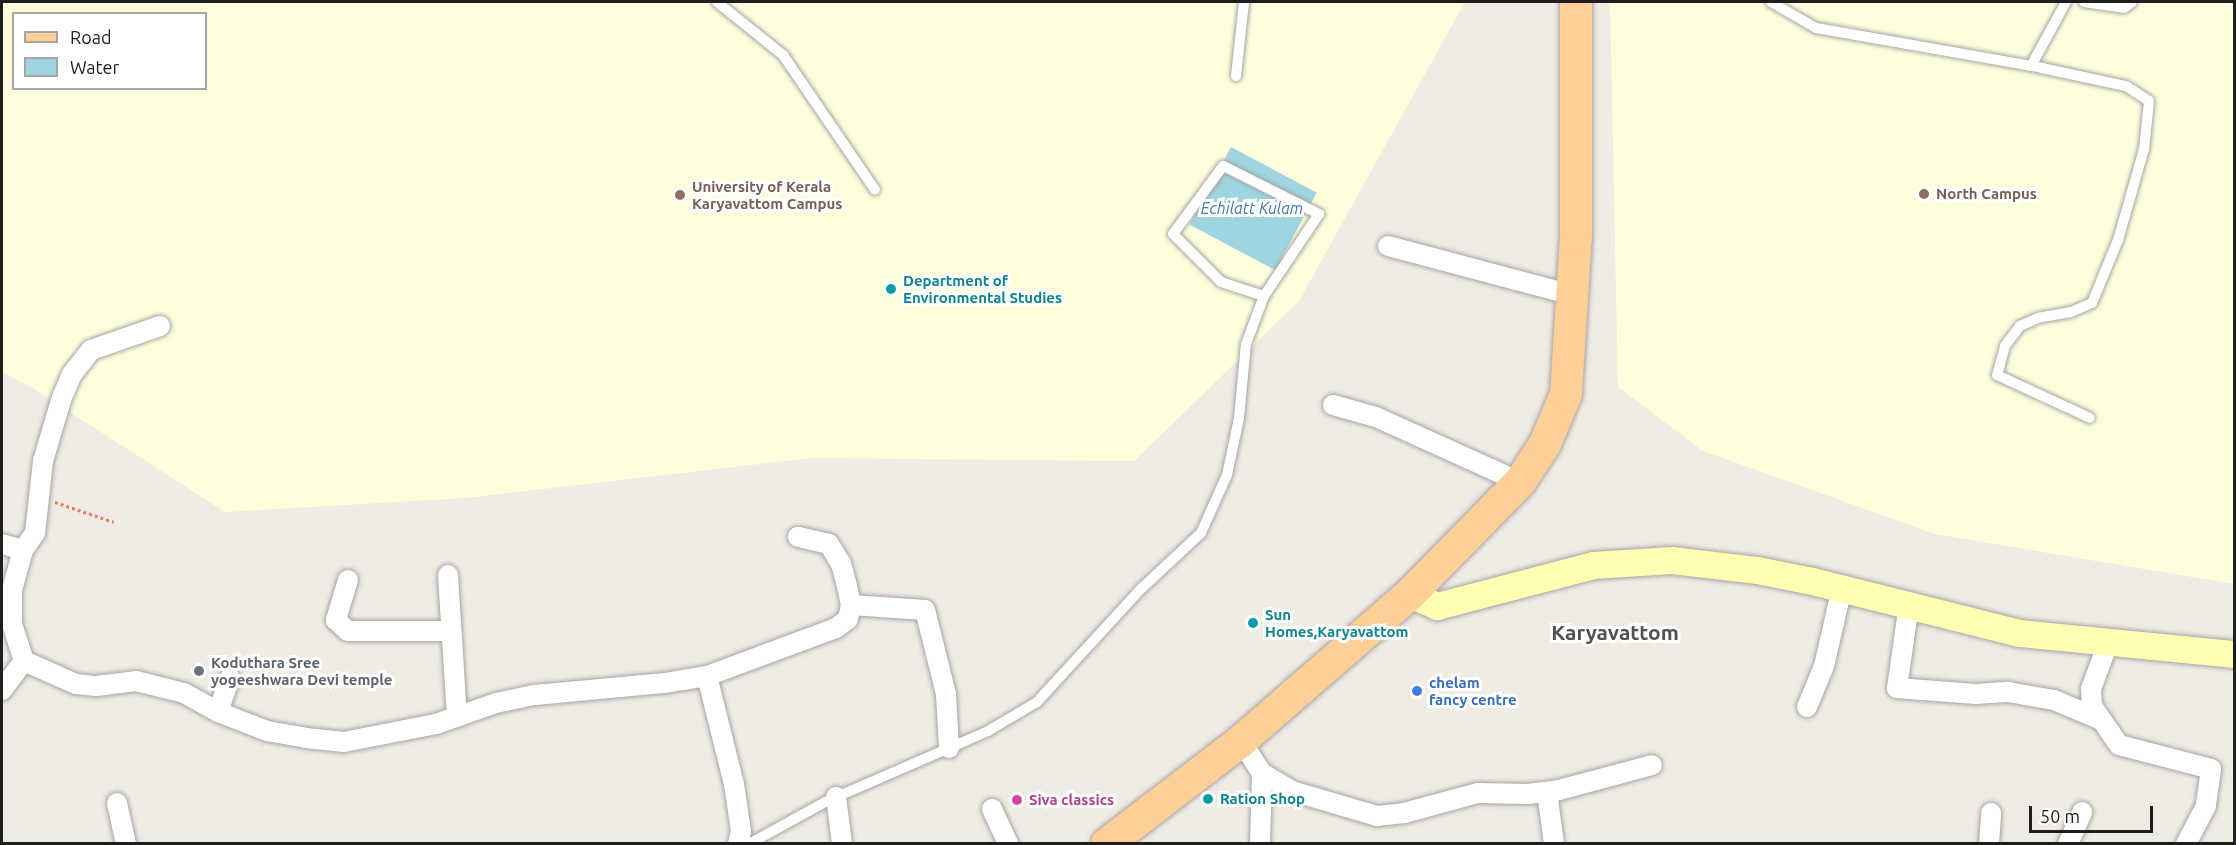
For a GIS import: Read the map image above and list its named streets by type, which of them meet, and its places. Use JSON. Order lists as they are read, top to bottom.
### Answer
{
  "districts": ["Karyavattom"],
  "water": ["Echilatt Kulam"],
  "places": [
    "North Campus",
    "University of Kerala Karyavattom Campus",
    "Department of Environmental Studies",
    "Sun Homes,Karyavattom",
    "Koduthara Sree yogeeshwara Devi temple",
    "chelam fancy centre",
    "Ration Shop",
    "Siva classics"
  ],
  "legend": ["Road", "Water"],
  "scale_bar": "50 m"
}
